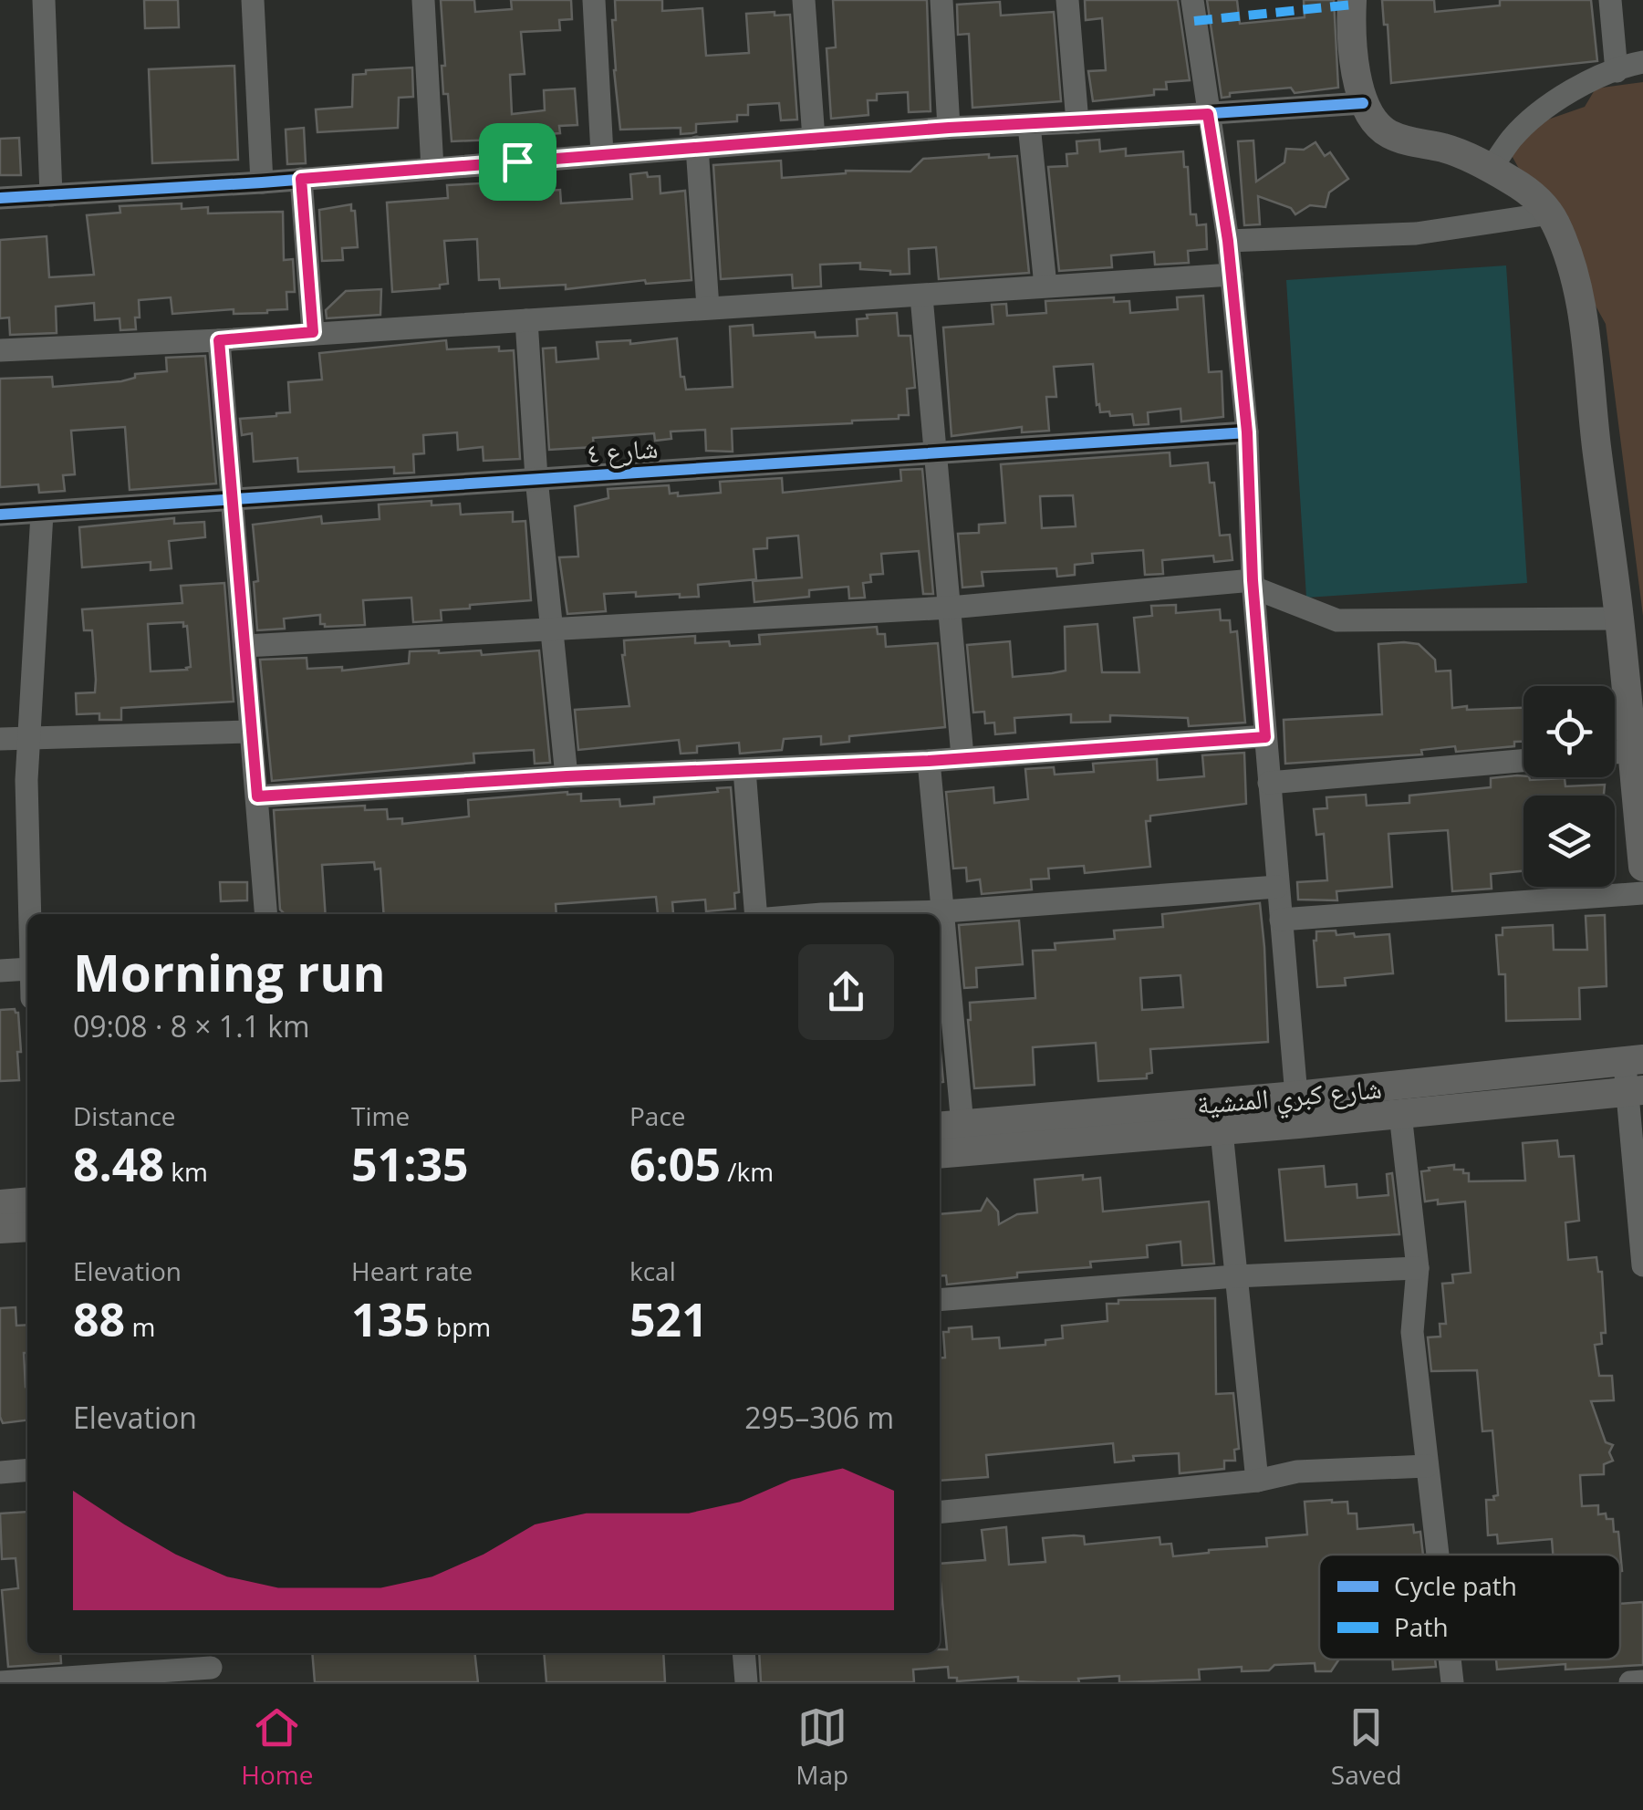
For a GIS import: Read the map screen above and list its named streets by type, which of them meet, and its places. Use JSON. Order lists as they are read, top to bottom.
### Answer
{
  "streets": {
    "main road": ["شارع كبري المنشية"],
    "street": ["شارع ٤"]
  },
  "legend": ["Cycle path", "Path"],
  "page": {
    "heading": ["Morning run", "09:08 · 8 × 1.1 km"],
    "stats": [
      ["Distance", "8.48 km"],
      ["Time", "51:35"],
      ["Pace", "6:05 /km"],
      ["Elevation", "88 m"],
      ["Heart rate", "135 bpm"],
      ["kcal", "521"]
    ],
    "chart": ["Elevation", "295–306 m"],
    "tabs": ["Home", "Map", "Saved"]
  }
}
